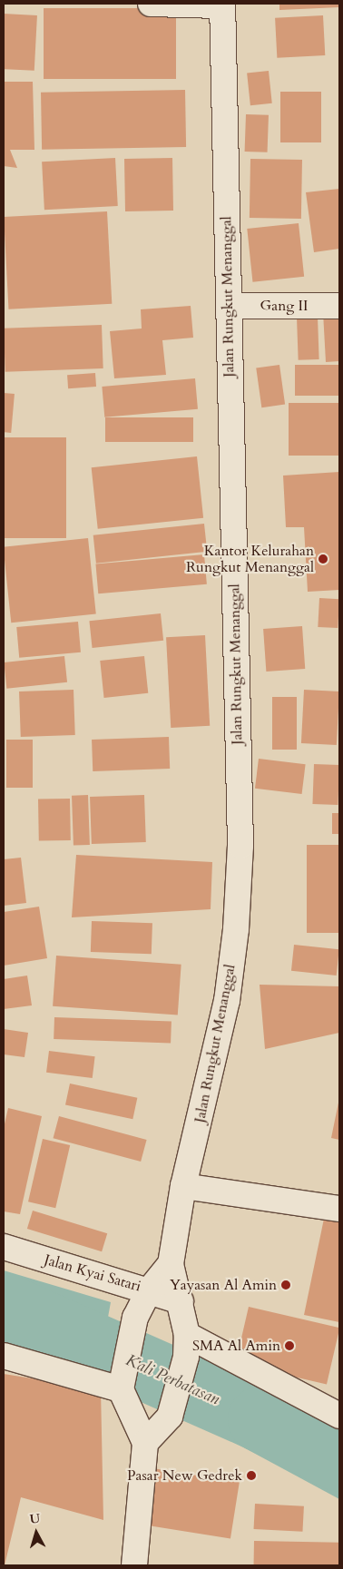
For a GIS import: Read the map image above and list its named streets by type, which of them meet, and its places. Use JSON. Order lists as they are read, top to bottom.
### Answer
{
  "streets": {
    "main road": ["Jalan Rungkut Menanggal", "Gang II", "Jalan Kyai Satari"]
  },
  "crossings": [
    ["Jalan Rungkut Menanggal", "Gang II"],
    ["Jalan Rungkut Menanggal", "Jalan Kyai Satari"]
  ],
  "water": ["Kali Perbatasan"],
  "places": [
    "Kantor Kelurahan Rungkut Menanggal",
    "Yayasan Al Amin",
    "SMA Al Amin",
    "Pasar New Gedrek"
  ],
  "north": "top"
}
